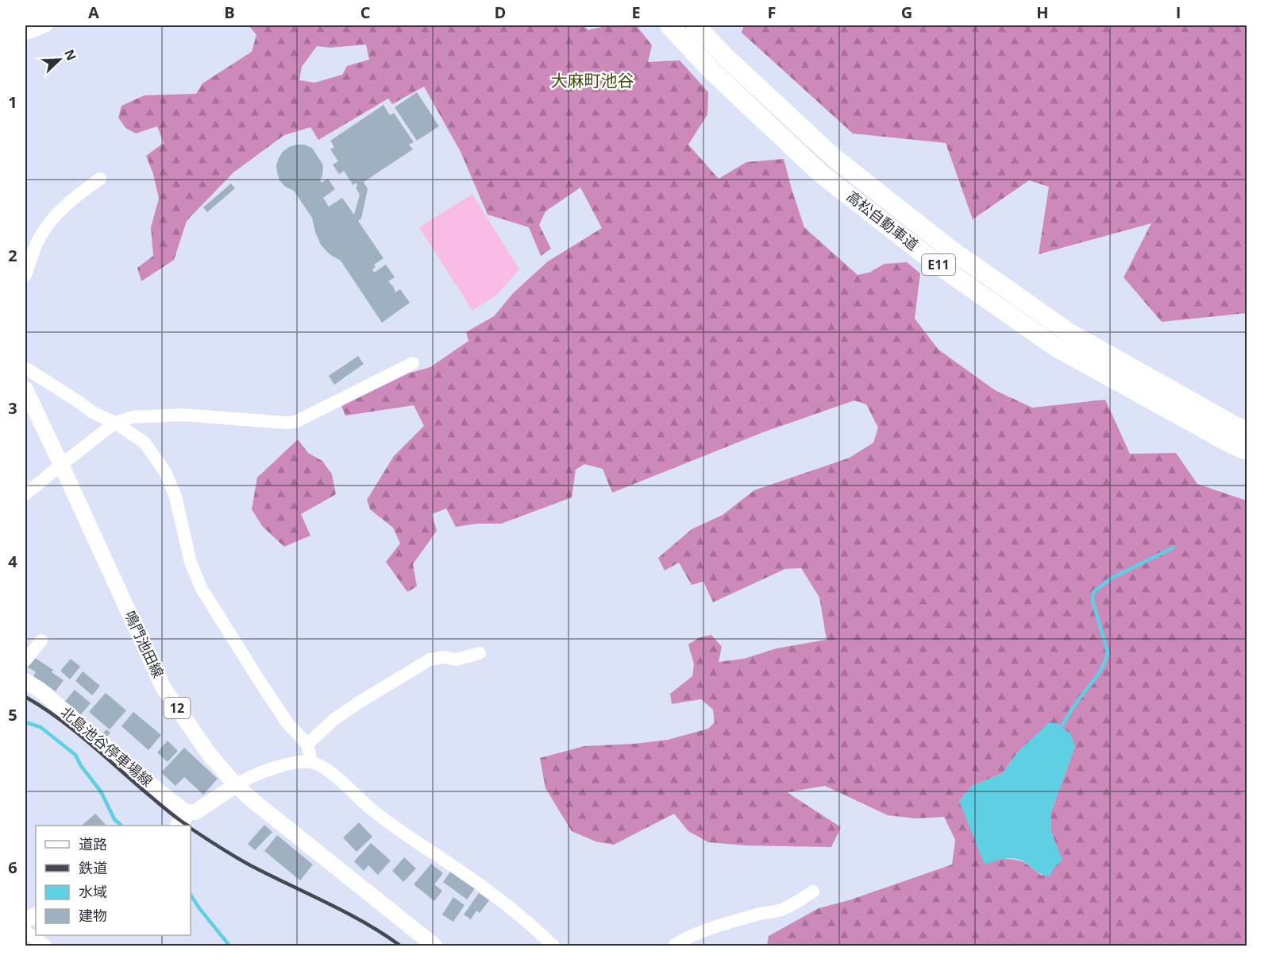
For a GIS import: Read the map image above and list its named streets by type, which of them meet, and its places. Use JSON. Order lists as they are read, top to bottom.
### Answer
{
  "streets": {
    "highway": ["高松自動車道", "E11"],
    "main road": ["鳴門池田線", "12", "北島池谷停車場線"]
  },
  "districts": ["大麻町池谷"],
  "legend": [
    "道路",
    "鉄道",
    "水域",
    "建物"
  ],
  "north": "top right",
  "grid": {
    "columns": [
      "A",
      "B",
      "C",
      "D",
      "E",
      "F",
      "G",
      "H",
      "I"
    ],
    "rows": [
      "1",
      "2",
      "3",
      "4",
      "5",
      "6"
    ]
  }
}
